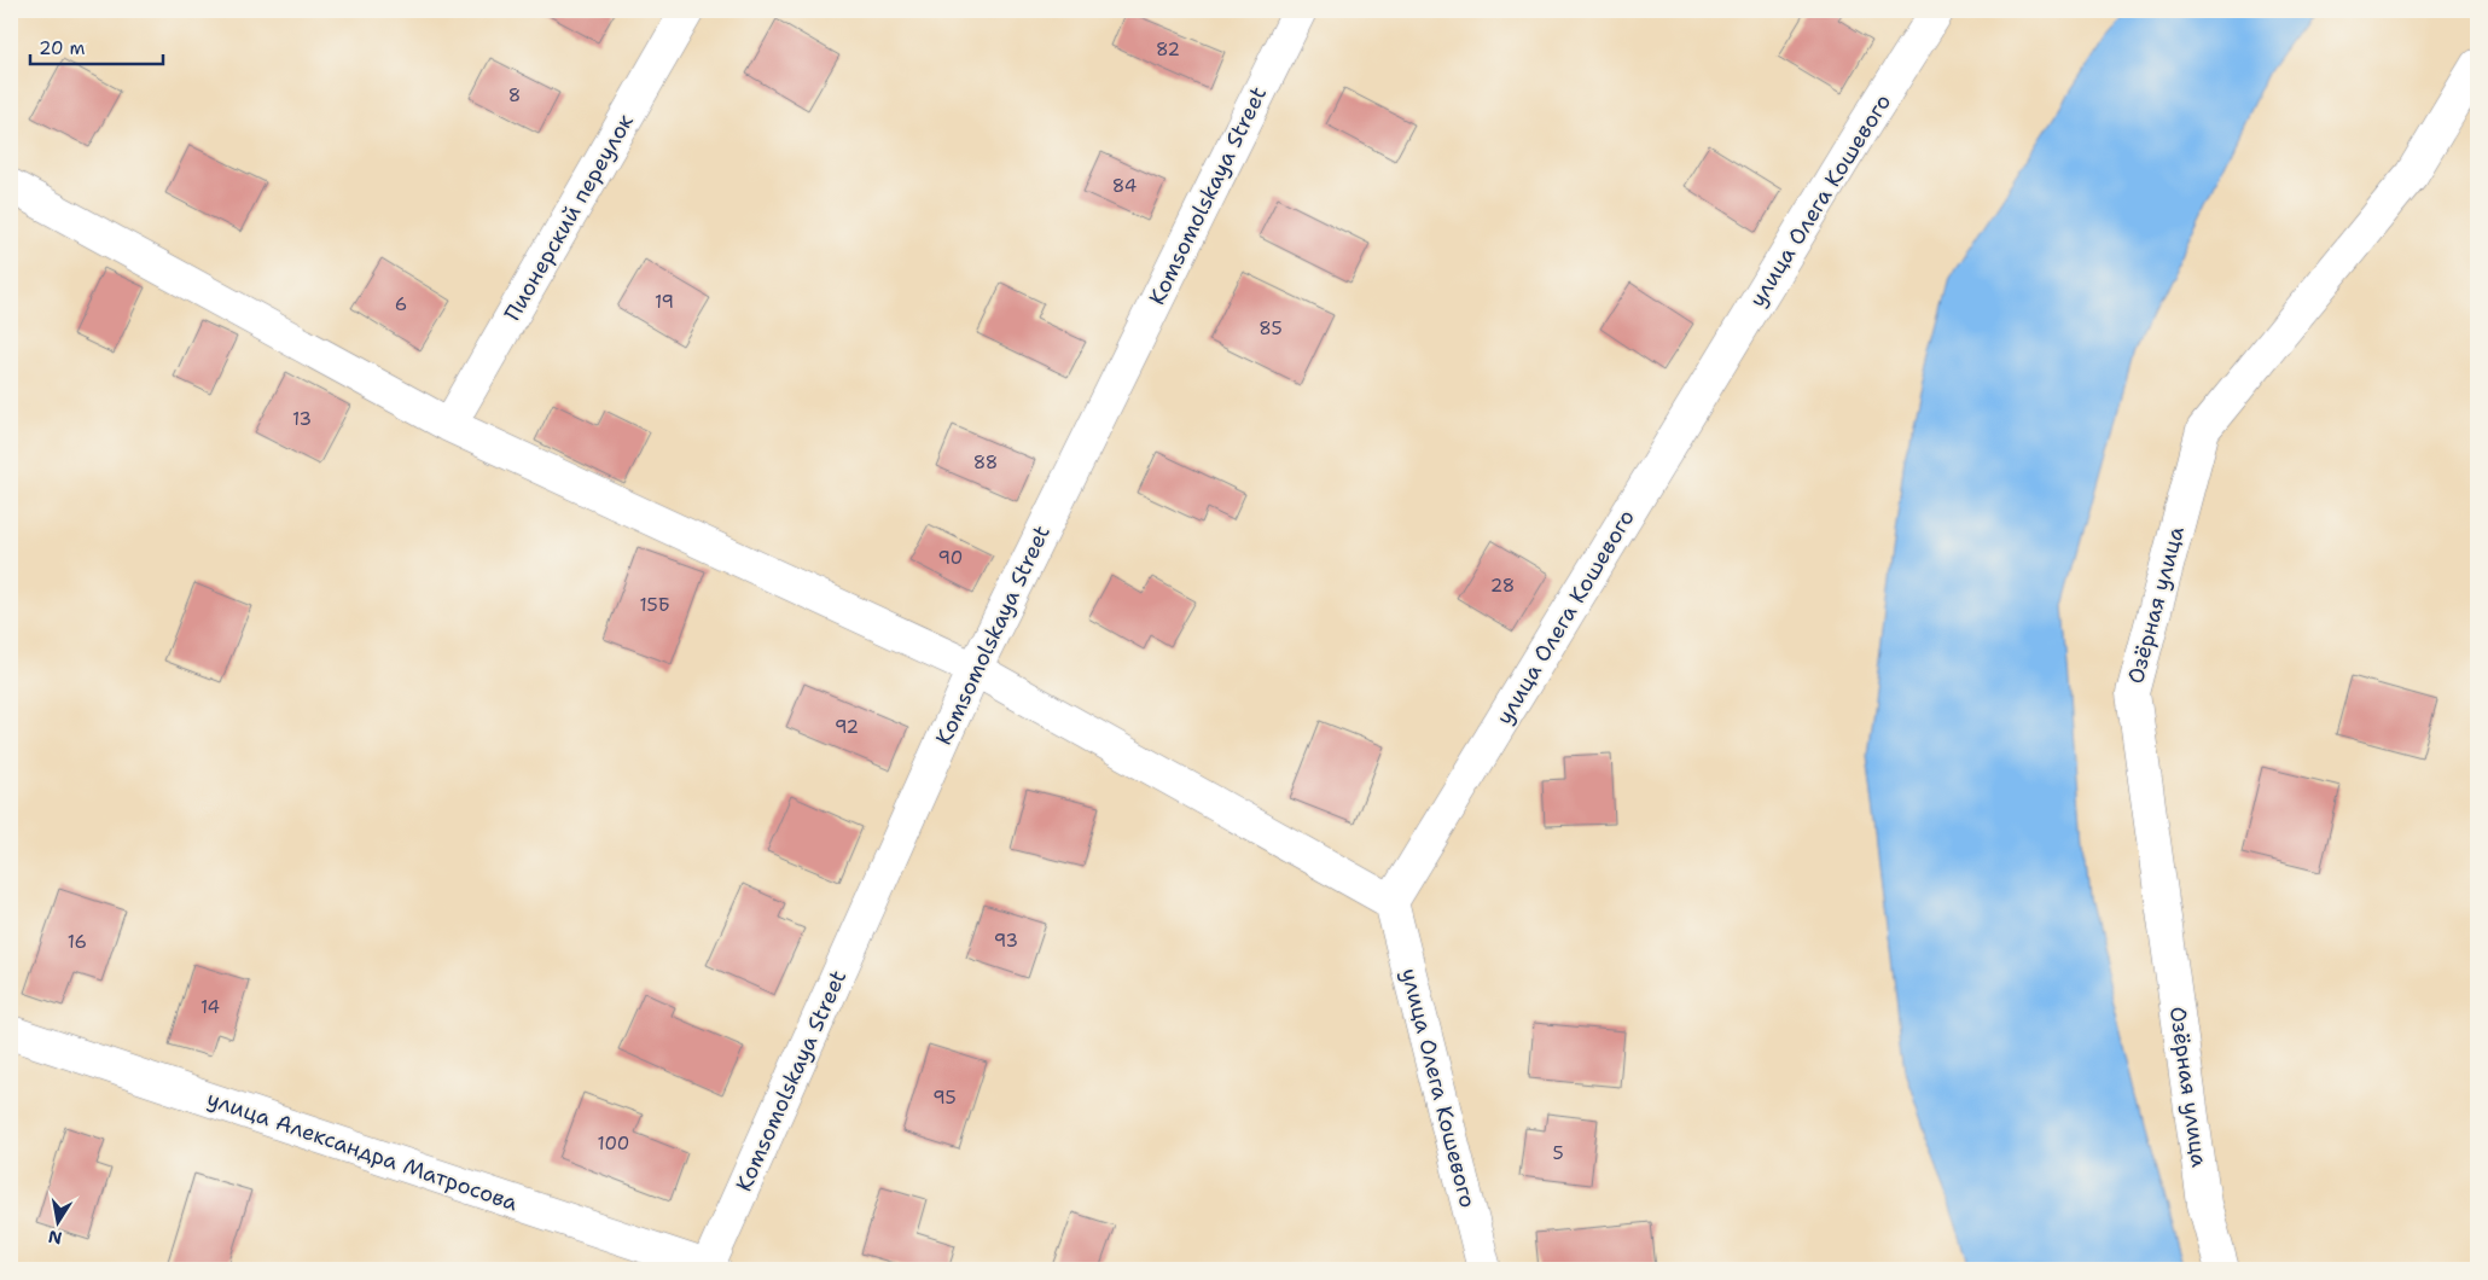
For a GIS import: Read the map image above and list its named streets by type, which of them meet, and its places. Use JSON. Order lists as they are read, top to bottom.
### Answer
{
  "streets": {
    "street": [
      "Komsomolskaya Street",
      "улица Олега Кошевого",
      "Пионерский переулок",
      "Озёрная улица",
      "улица Александра Матросова"
    ]
  },
  "crossings": [
    ["Komsomolskaya Street", "улица Александра Матросова"]
  ],
  "house_numbers": [
    "82",
    "8",
    "84",
    "19",
    "6",
    "85",
    "13",
    "88",
    "90",
    "28",
    "15Б",
    "92",
    "93",
    "16",
    "14",
    "95",
    "100",
    "5"
  ],
  "scale_bar": "20 m",
  "north": "bottom"
}
